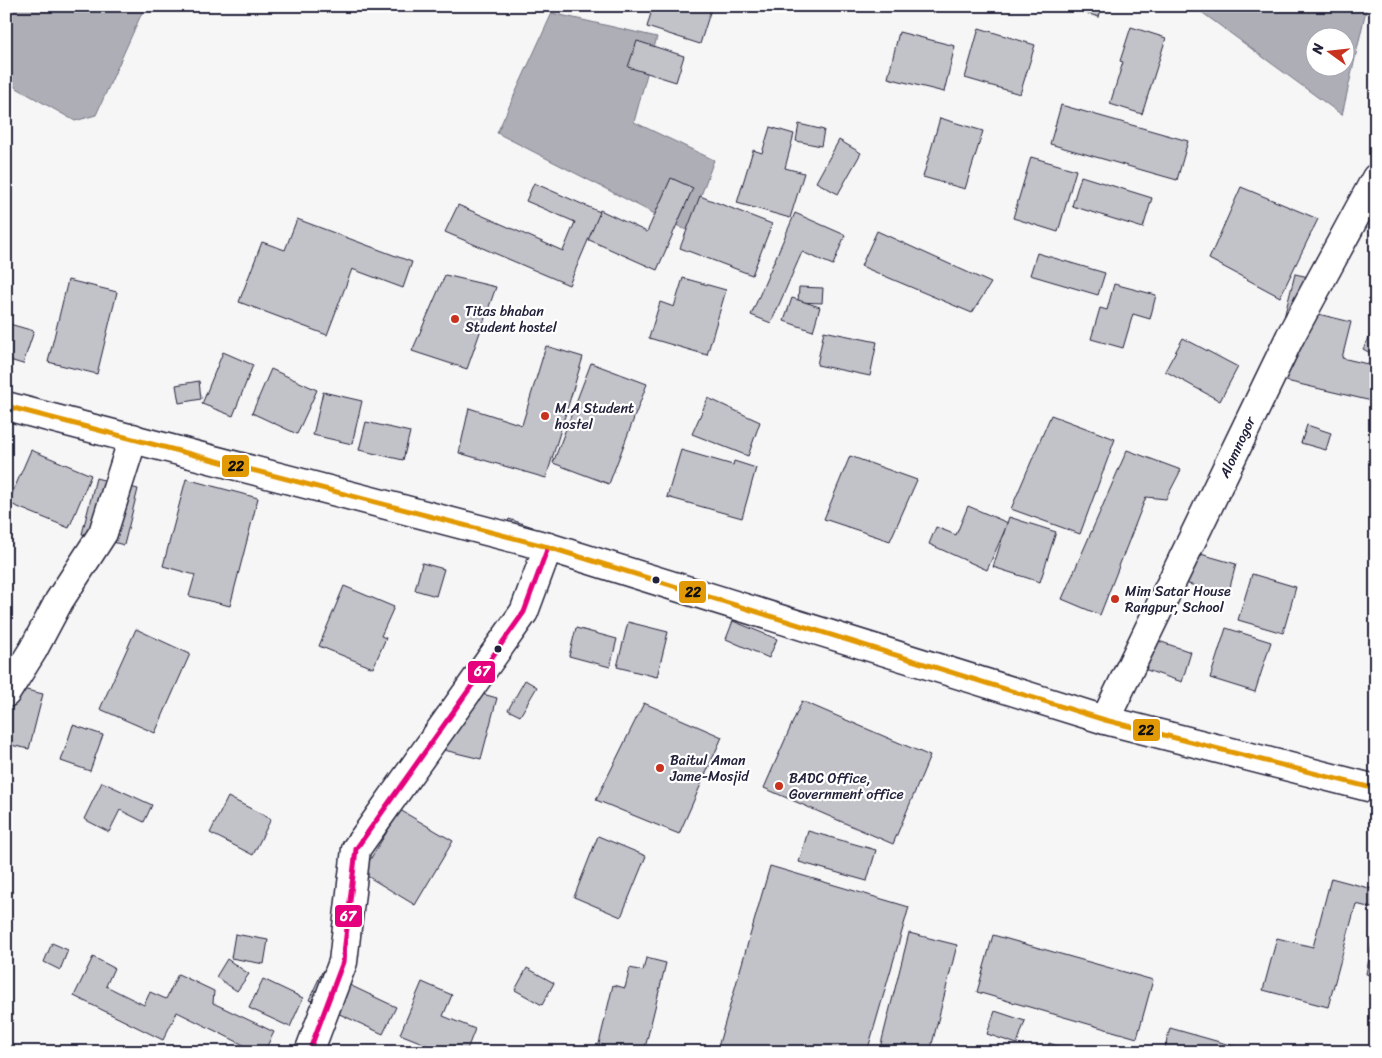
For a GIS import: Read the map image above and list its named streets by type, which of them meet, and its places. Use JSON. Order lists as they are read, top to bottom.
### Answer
{
  "streets": {
    "main road": ["Alomnogor"]
  },
  "places": [
    "Titas bhaban Student hostel",
    "M.A Student hostel",
    "Mim Satar House Rangpur, School",
    "Baitul Aman Jame-Mosjid",
    "BADC Office, Government office"
  ],
  "lines": ["transit line 22", "transit line 67"],
  "north": "left"
}
